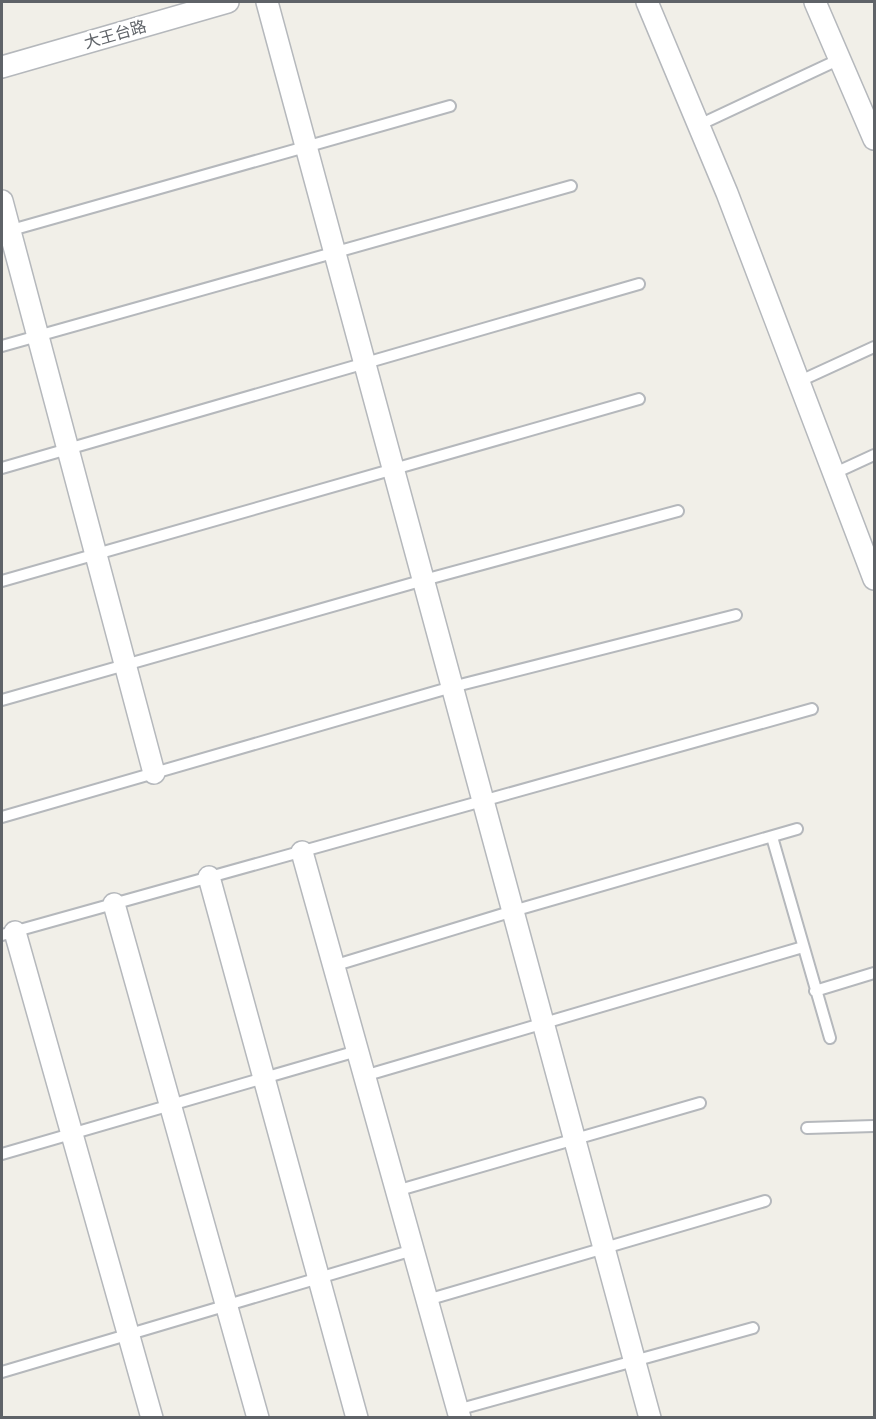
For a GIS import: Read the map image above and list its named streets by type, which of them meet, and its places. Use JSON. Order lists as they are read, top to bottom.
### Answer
{
  "streets": {
    "street": ["大王台路"]
  }
}
